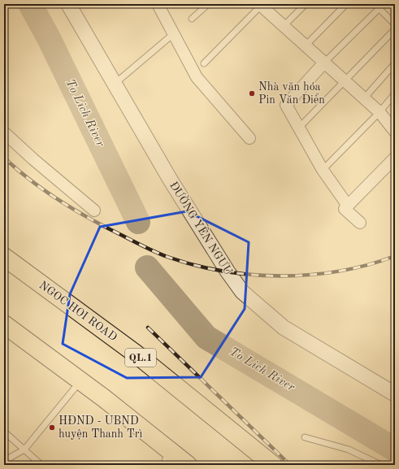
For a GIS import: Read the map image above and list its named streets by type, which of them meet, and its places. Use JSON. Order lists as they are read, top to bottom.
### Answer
{
  "streets": {
    "highway": ["NGOC HOI ROAD", "QL.1"],
    "street": ["ĐƯỜNG YÊN NGƯU"]
  },
  "water": ["To Lich River"],
  "places": ["Nhà văn hóa Pin Văn Điển", "HĐND - UBND huyện Thanh Trì"]
}
